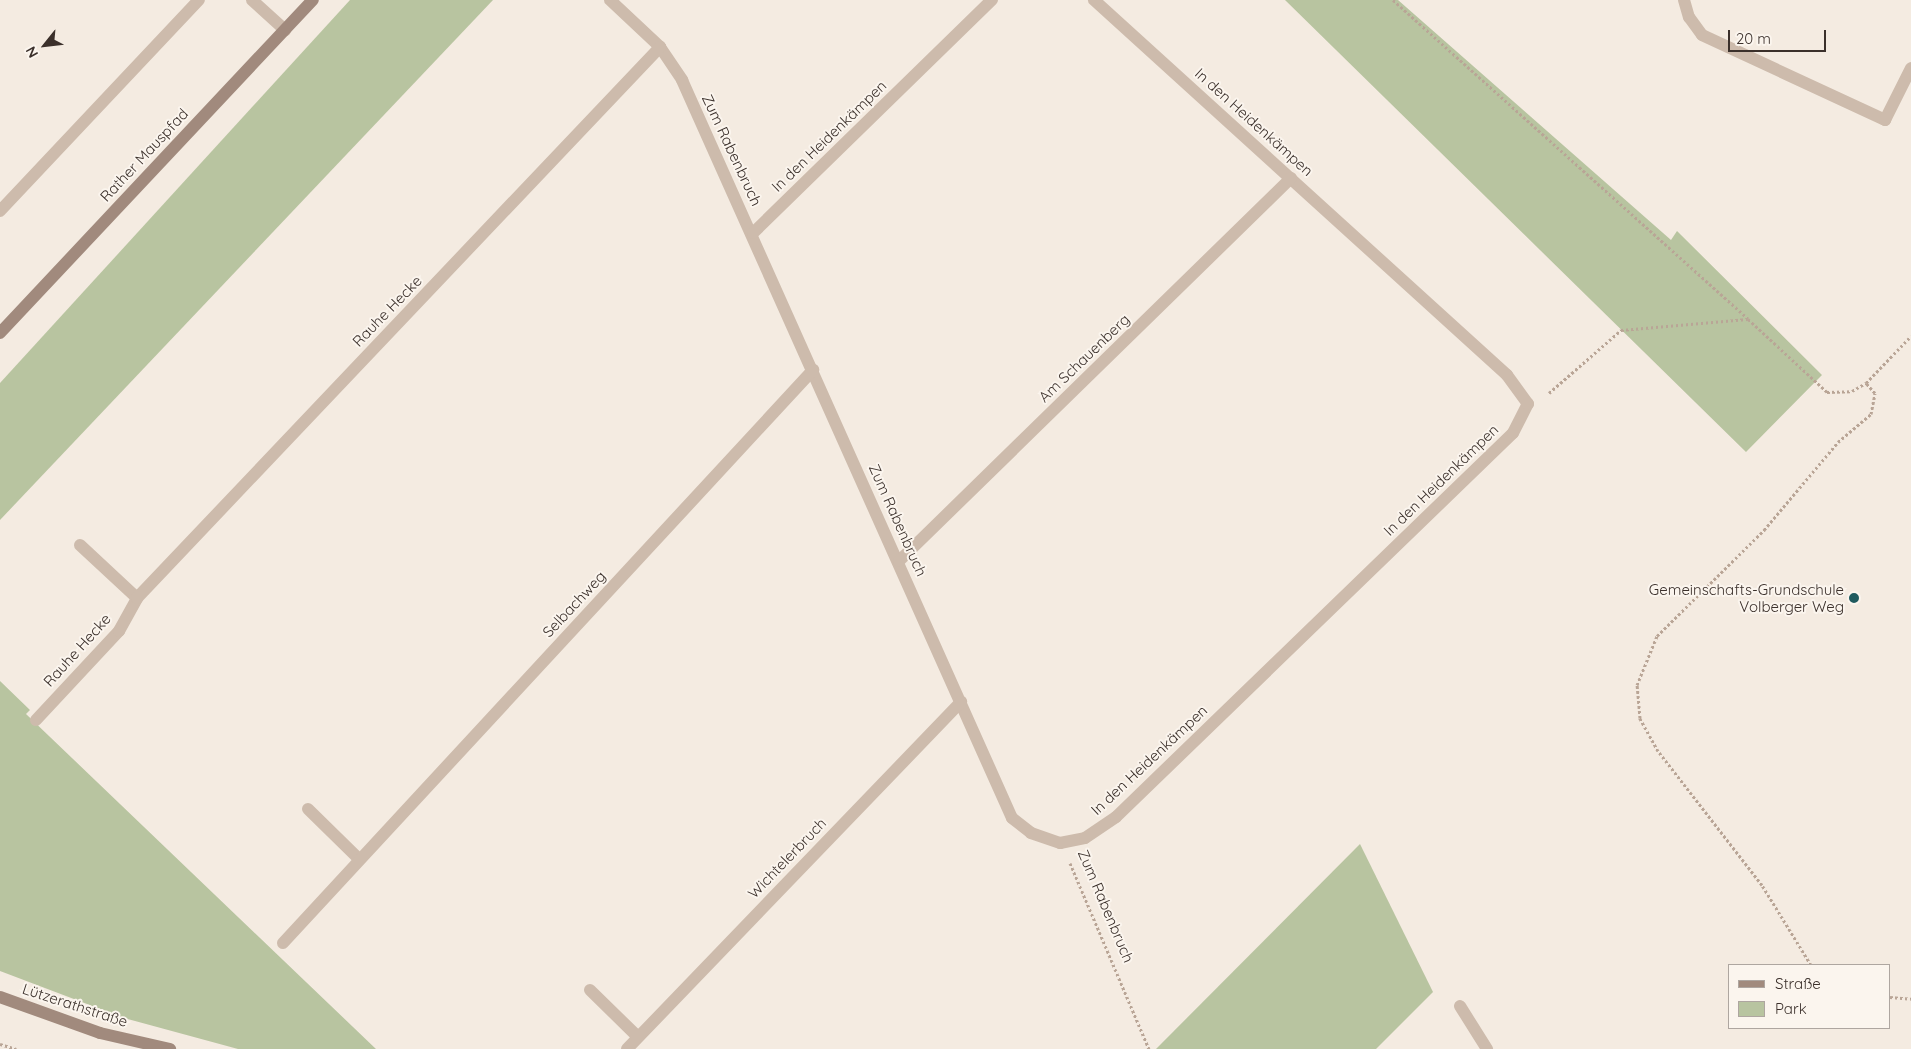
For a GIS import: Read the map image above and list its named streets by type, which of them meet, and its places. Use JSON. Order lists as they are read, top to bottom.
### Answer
{
  "streets": {
    "main road": ["Rather Mauspfad", "Lützerathstraße"],
    "street": [
      "In den Heidenkämpen",
      "Zum Rabenbruch",
      "Rauhe Hecke",
      "Am Schauenberg",
      "Selbachweg",
      "Wichtelerbruch"
    ]
  },
  "crossings": [
    ["In den Heidenkämpen", "Zum Rabenbruch"],
    ["In den Heidenkämpen", "Am Schauenberg"],
    ["Zum Rabenbruch", "Rauhe Hecke"],
    ["Zum Rabenbruch", "Am Schauenberg"],
    ["Zum Rabenbruch", "Selbachweg"],
    ["Zum Rabenbruch", "Wichtelerbruch"]
  ],
  "places": ["Gemeinschafts-Grundschule Volberger Weg"],
  "legend": ["Straße", "Park"],
  "scale_bar": "20 m",
  "north": "bottom left"
}
